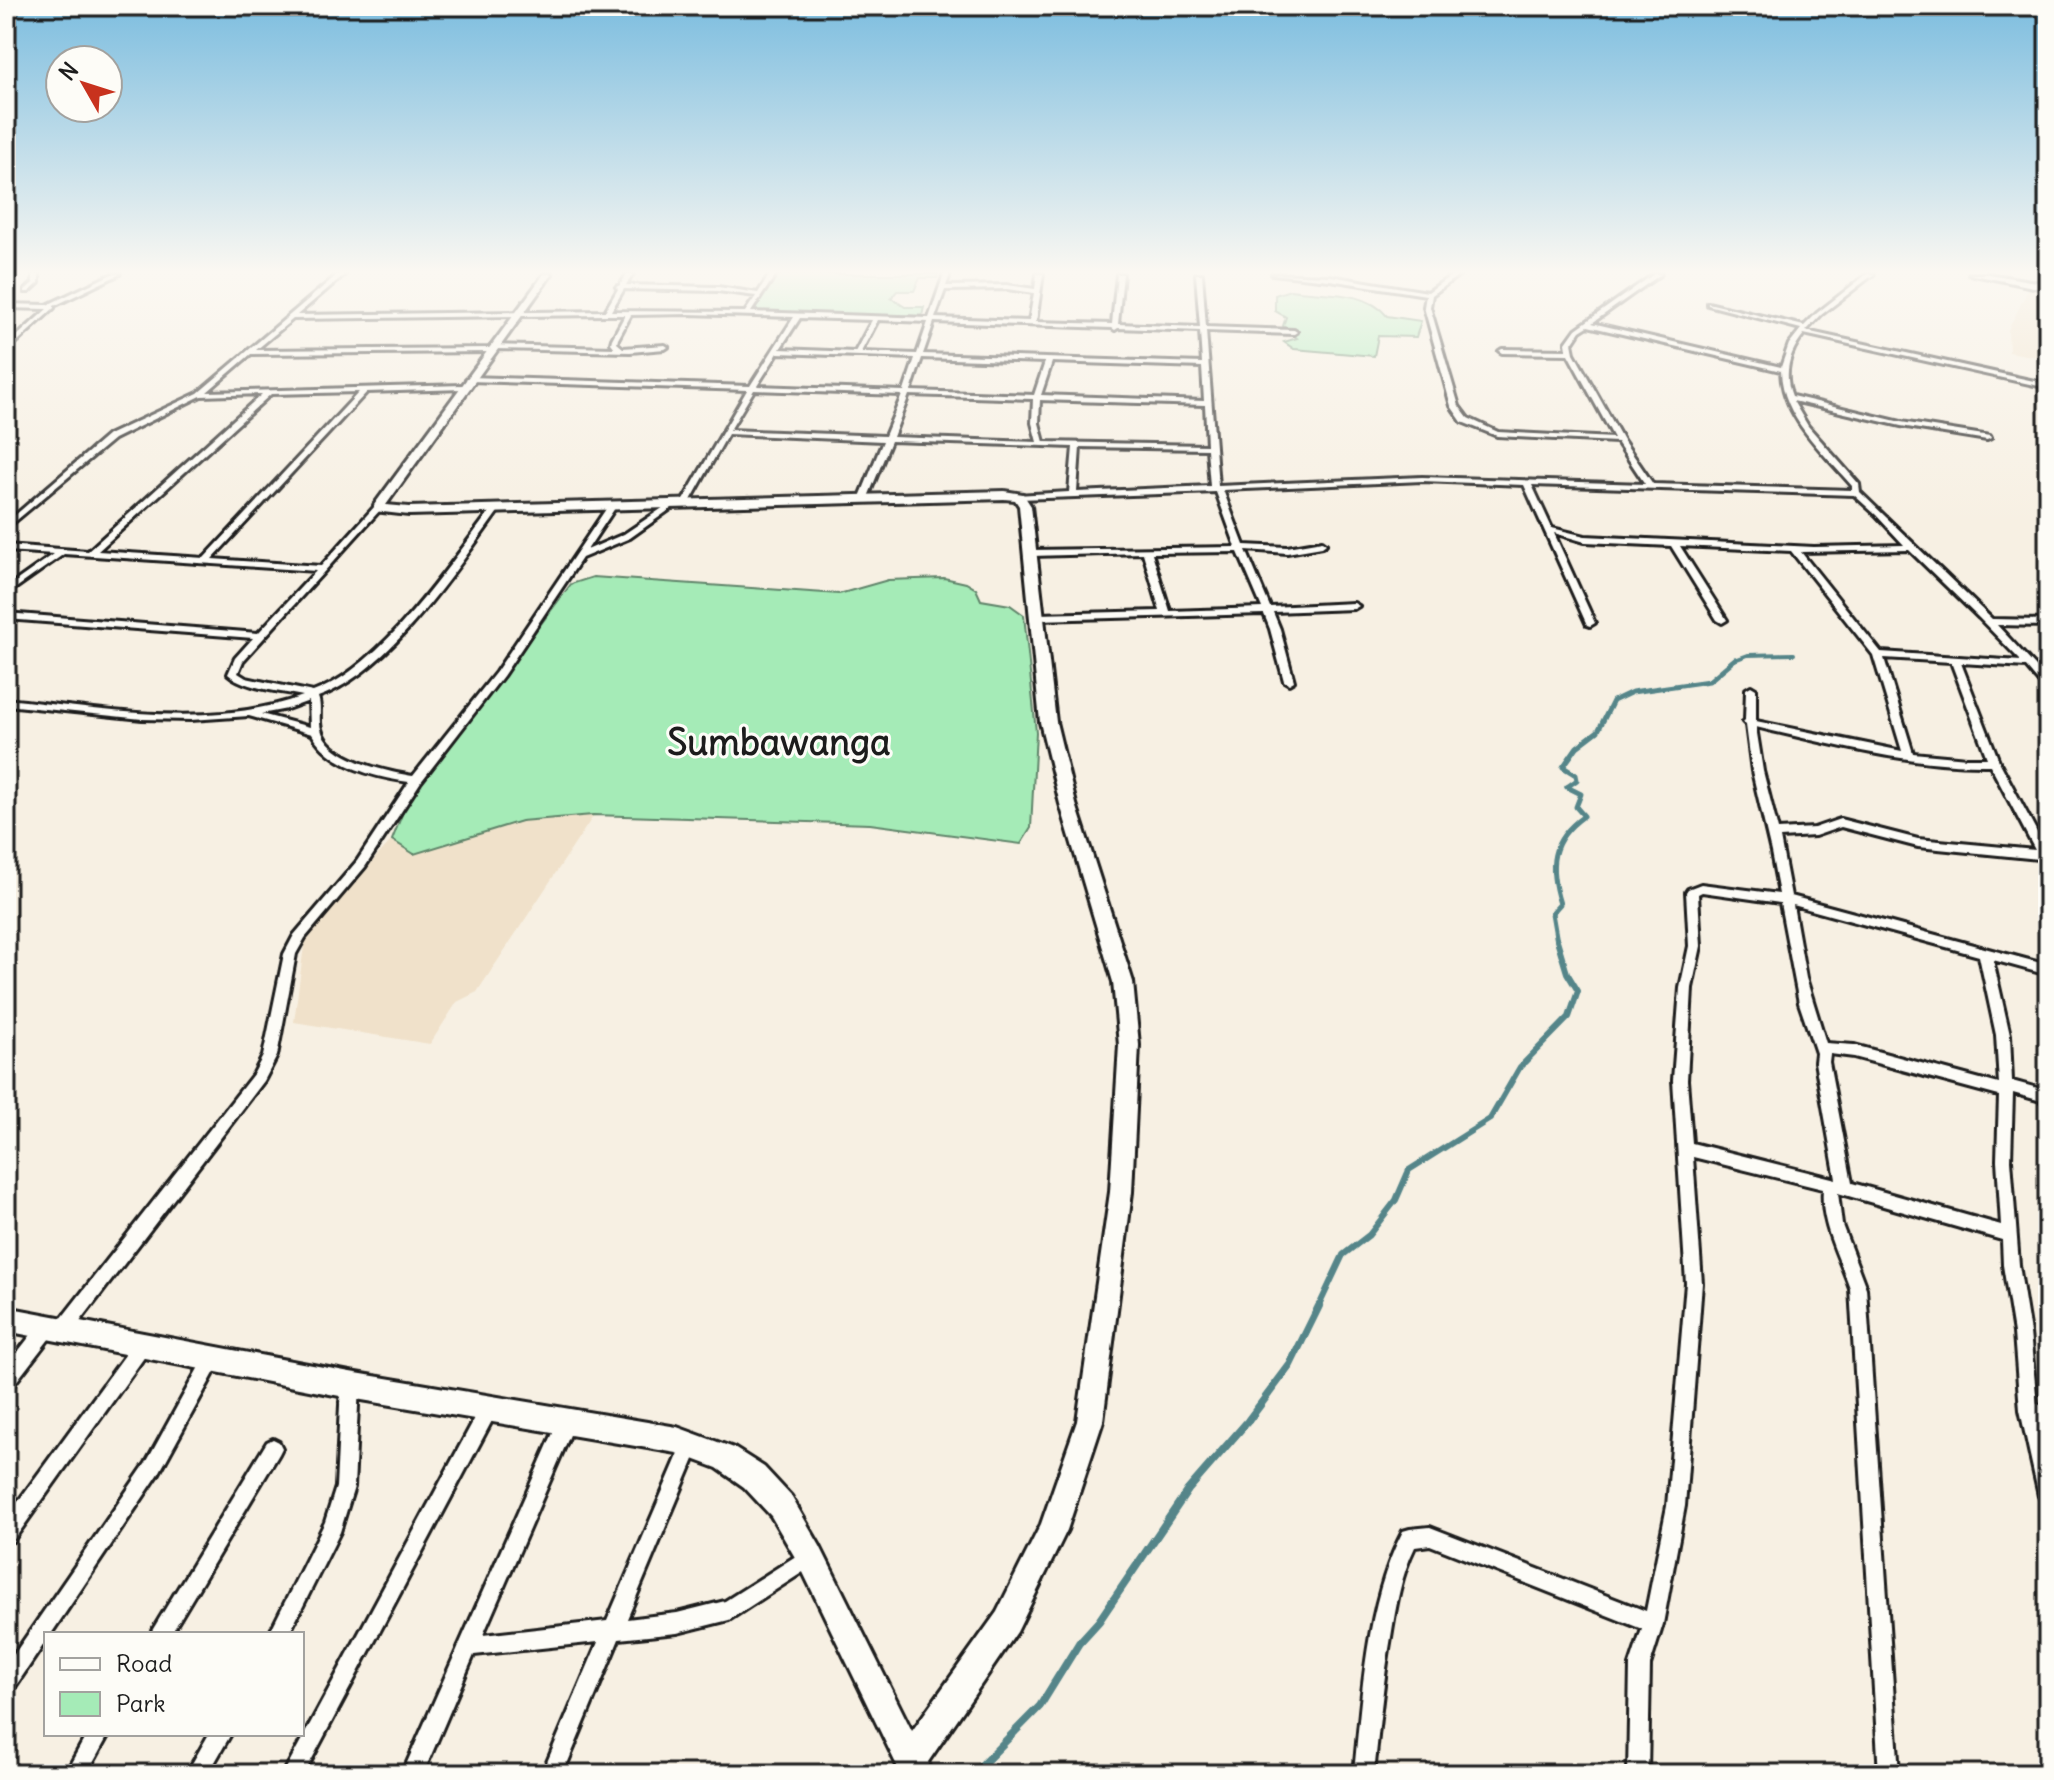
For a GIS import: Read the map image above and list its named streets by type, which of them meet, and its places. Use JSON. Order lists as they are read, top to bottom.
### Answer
{
  "districts": ["Sumbawanga"],
  "legend": ["Road", "Park"],
  "north": "top left"
}
